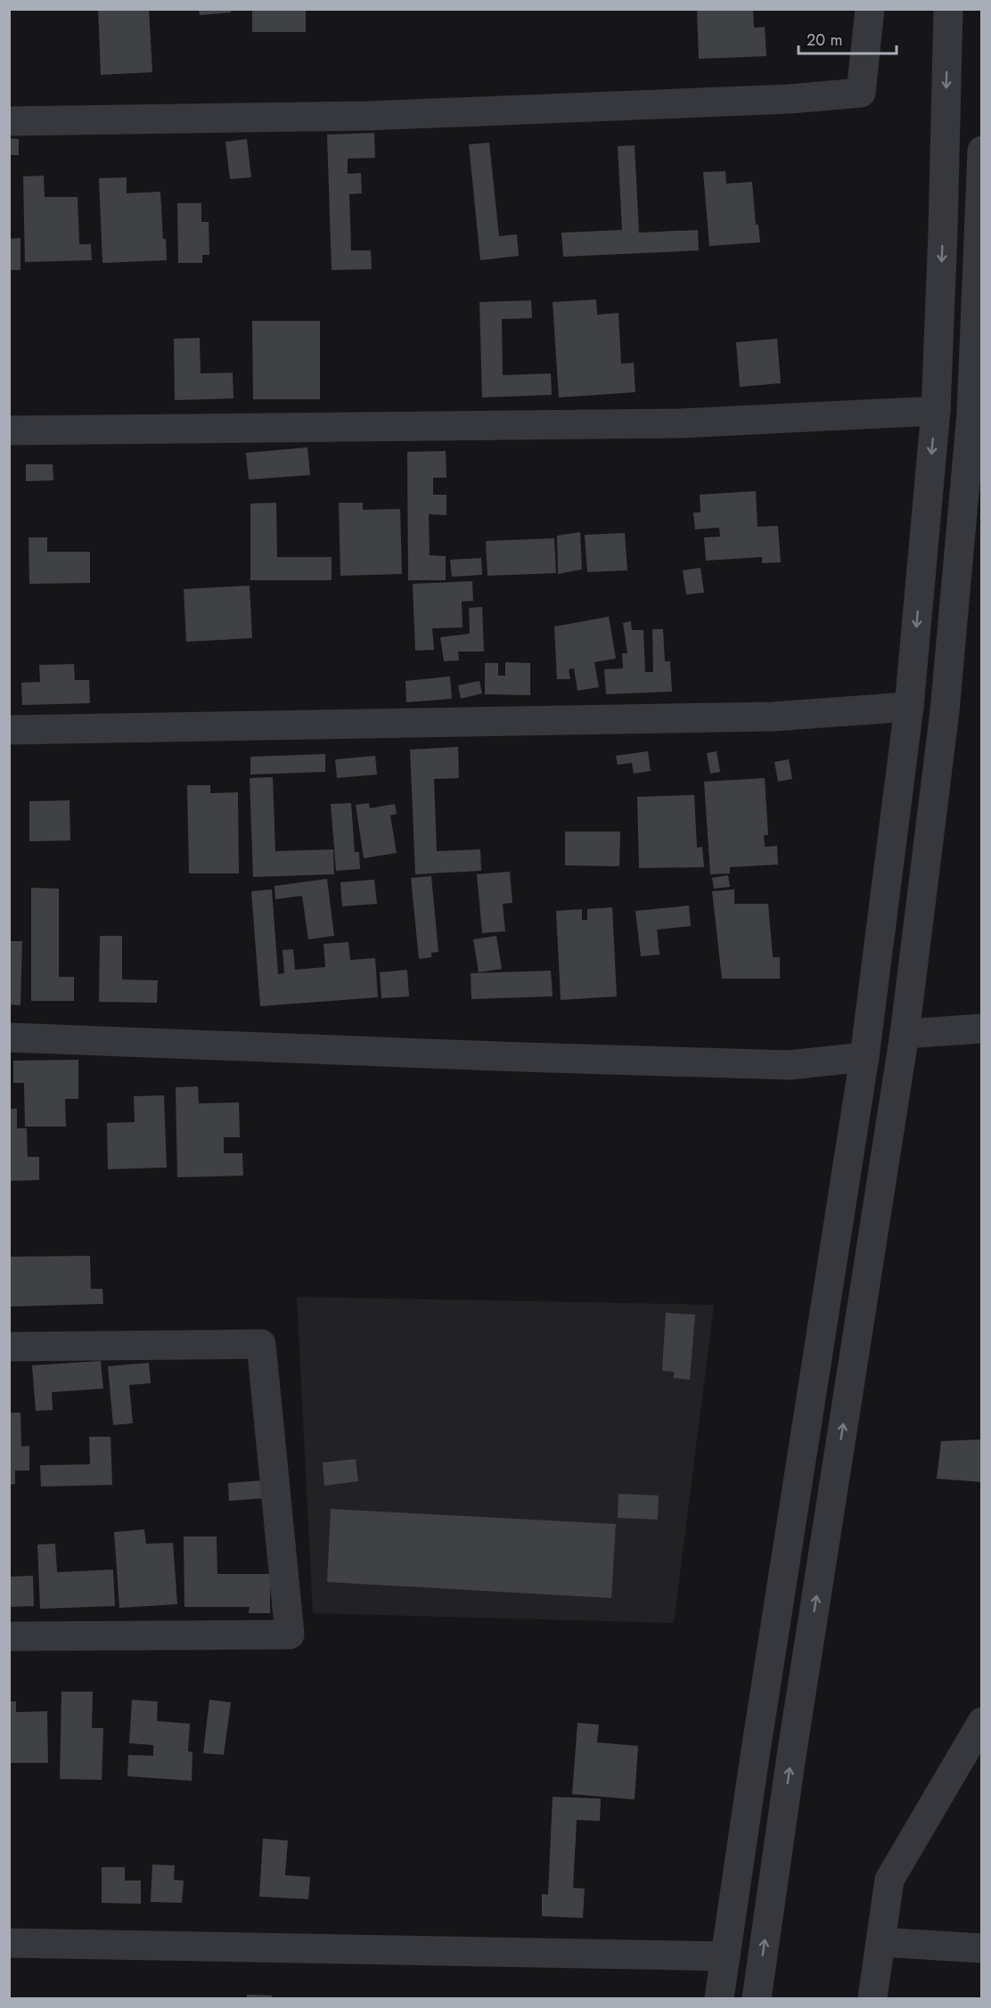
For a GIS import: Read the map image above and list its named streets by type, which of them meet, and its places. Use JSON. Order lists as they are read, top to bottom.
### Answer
{
  "scale_bar": "20 m"
}
